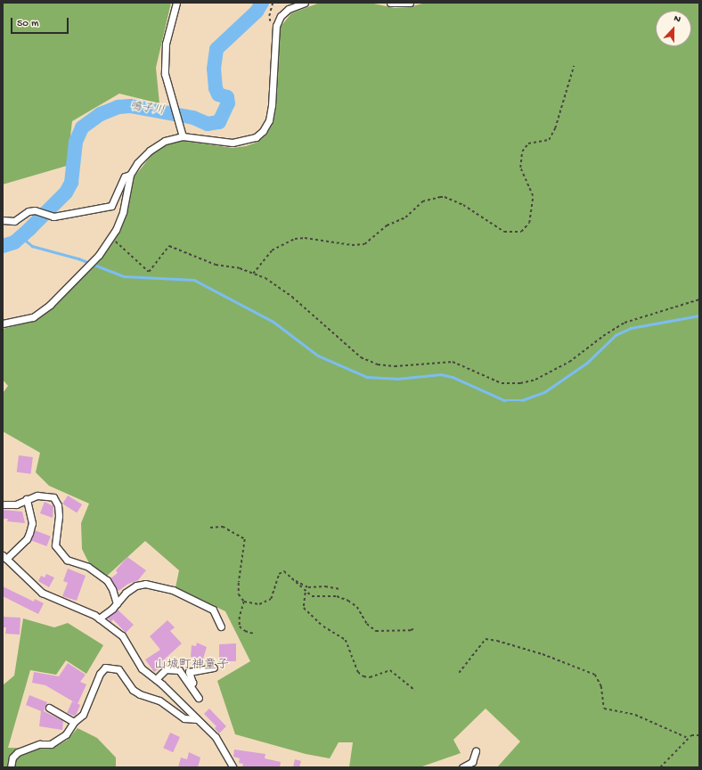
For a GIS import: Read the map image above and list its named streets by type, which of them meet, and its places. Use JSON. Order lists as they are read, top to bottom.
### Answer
{
  "districts": ["山城町神童子"],
  "water": ["鳴子川"],
  "scale_bar": "50 m",
  "north": "top"
}
